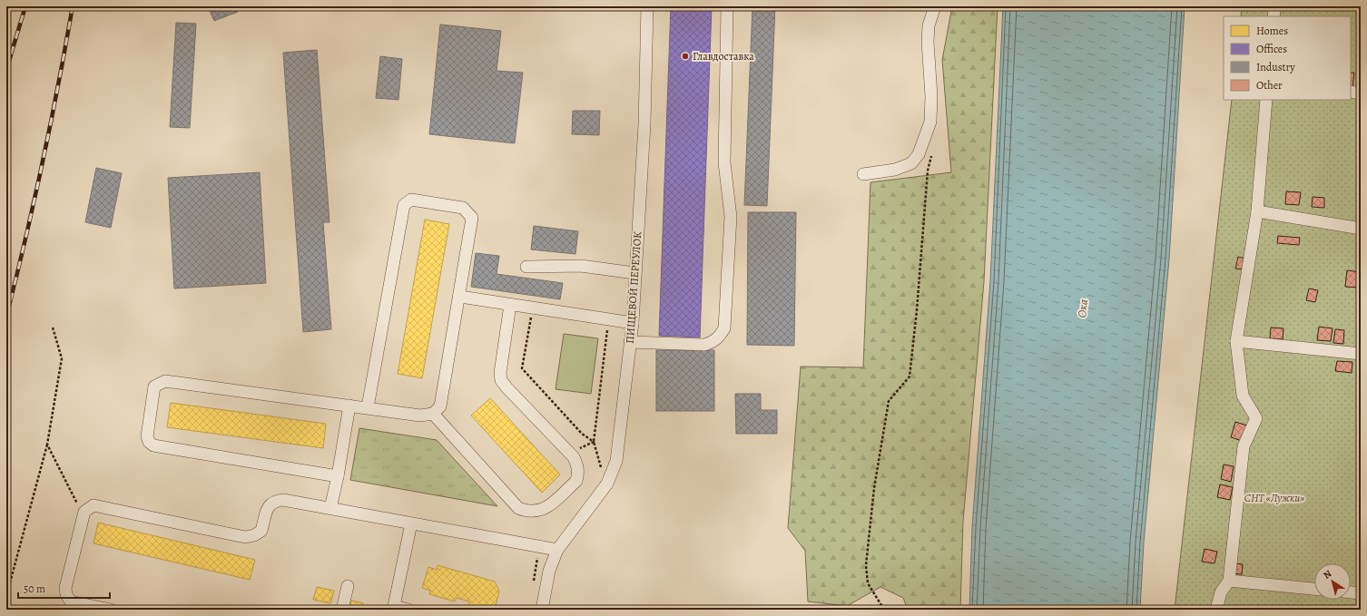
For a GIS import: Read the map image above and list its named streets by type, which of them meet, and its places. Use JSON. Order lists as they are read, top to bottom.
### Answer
{
  "streets": {
    "street": ["ПИЩЕВОЙ ПЕРЕУЛОК"]
  },
  "water": ["Ока"],
  "parks": ["СНТ «Лужки»"],
  "places": ["Главдоставка"],
  "legend": [
    "Homes",
    "Offices",
    "Industry",
    "Other"
  ],
  "scale_bar": "50 m",
  "north": "top left"
}
